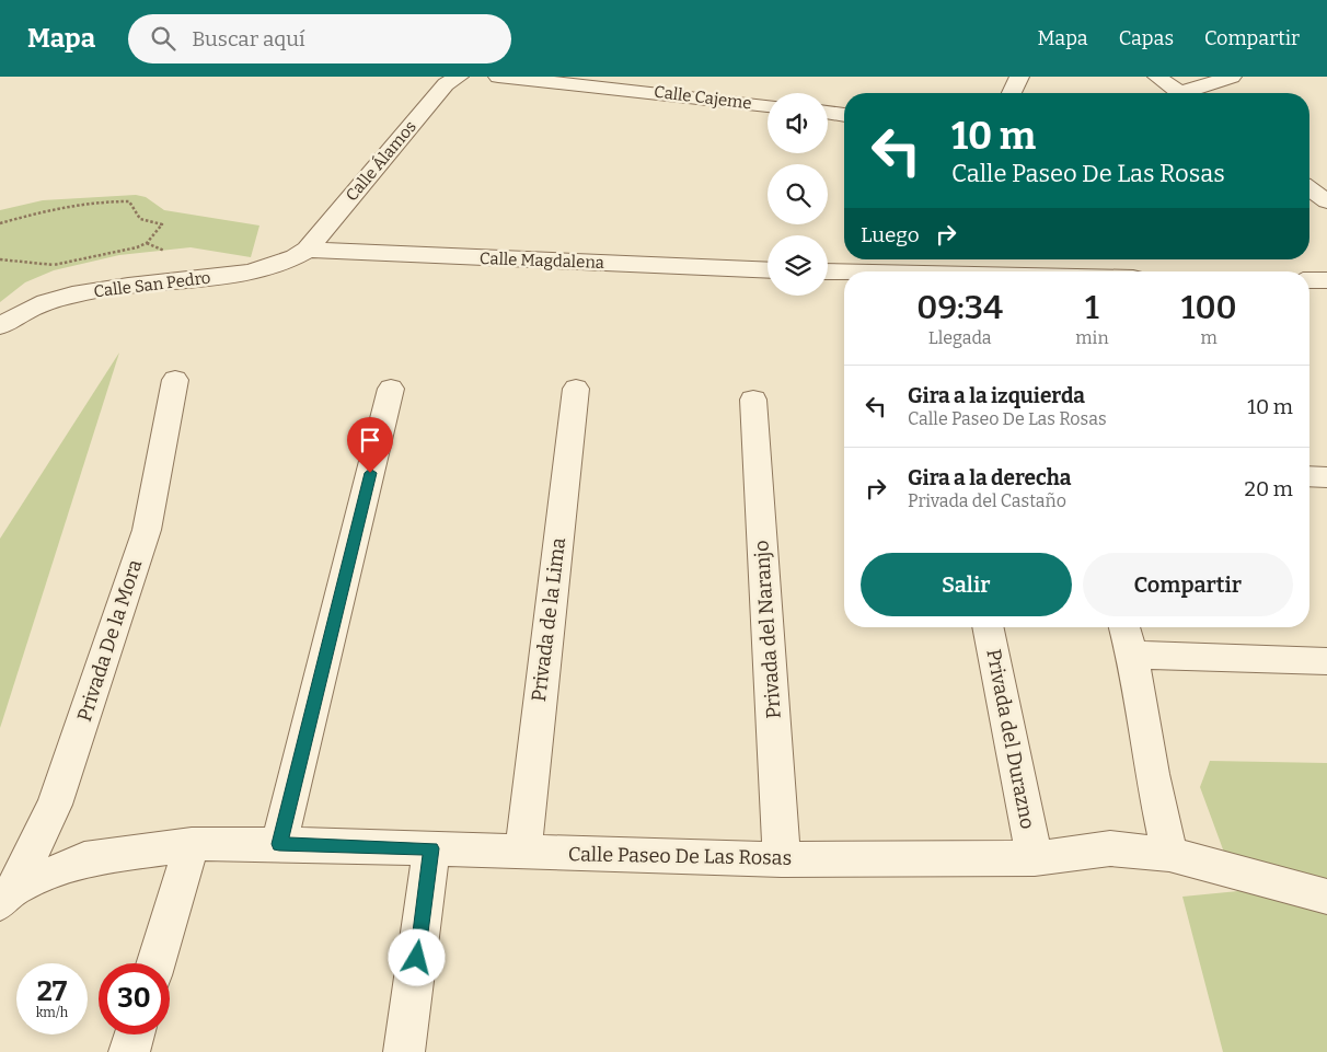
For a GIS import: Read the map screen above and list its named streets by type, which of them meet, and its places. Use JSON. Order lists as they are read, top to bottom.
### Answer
{
  "streets": {
    "street": [
      "Calle Cajeme",
      "Calle Álamos",
      "Calle Magdalena",
      "Calle San Pedro",
      "Privada de la Lima",
      "Privada del Naranjo",
      "Privada De la Mora",
      "Privada del Durazno",
      "Calle Paseo De Las Rosas"
    ]
  },
  "crossings": [
    ["Calle Álamos", "Calle Magdalena"],
    ["Calle Álamos", "Calle San Pedro"],
    ["Calle Magdalena", "Calle San Pedro"],
    ["Privada de la Lima", "Calle Paseo De Las Rosas"],
    ["Privada del Naranjo", "Calle Paseo De Las Rosas"],
    ["Privada De la Mora", "Calle Paseo De Las Rosas"],
    ["Privada del Durazno", "Calle Paseo De Las Rosas"]
  ],
  "page": {
    "header": "Mapa",
    "search": "Buscar aquí",
    "nav": ["Mapa", "Capas", "Compartir"],
    "turn": ["10 m", "Calle Paseo De Las Rosas"],
    "then": "Luego",
    "eta": [
      "09:34",
      "Llegada",
      "1",
      "min",
      "100",
      "m"
    ],
    "list": [
      {
        "name": "Gira a la izquierda",
        "note": "Calle Paseo De Las Rosas",
        "value": "10 m"
      },
      {
        "name": "Gira a la derecha",
        "note": "Privada del Castaño",
        "value": "20 m"
      }
    ],
    "buttons": ["Salir", "Compartir"],
    "speed": "27 km/h",
    "limit": "30"
  }
}
